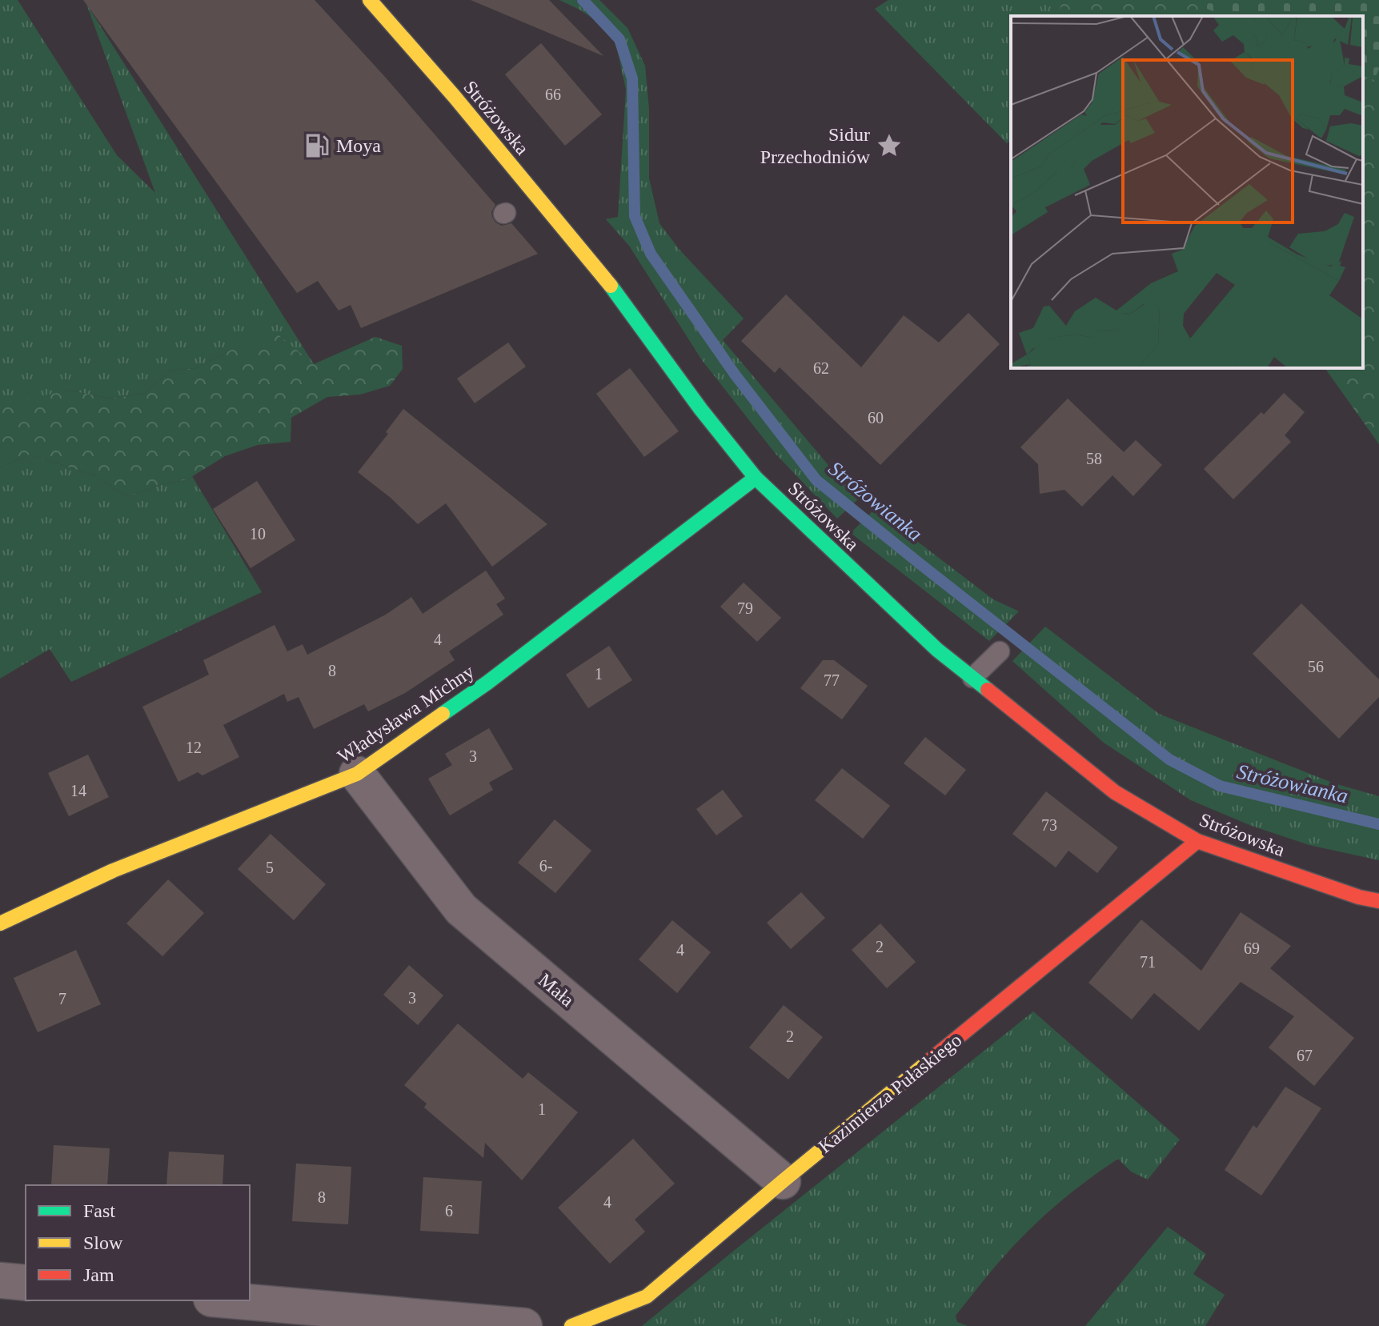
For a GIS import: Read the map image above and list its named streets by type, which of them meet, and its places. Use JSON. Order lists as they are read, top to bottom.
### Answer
{
  "streets": {
    "street": [
      "Stróżowska",
      "Władysława Michny",
      "Mała",
      "Kazimierza Pułaskiego"
    ]
  },
  "crossings": [
    ["Stróżowska", "Władysława Michny"],
    ["Stróżowska", "Kazimierza Pułaskiego"],
    ["Władysława Michny", "Mała"],
    ["Mała", "Kazimierza Pułaskiego"]
  ],
  "water": ["Stróżowianka"],
  "places": {
    "fuel station": ["Moya"],
    "place": ["Sidur Przechodniów"]
  },
  "house_numbers": [
    "66",
    "62",
    "60",
    "58",
    "10",
    "79",
    "4",
    "56",
    "8",
    "1",
    "77",
    "12",
    "3",
    "14",
    "73",
    "6-",
    "5",
    "2",
    "69",
    "4",
    "71",
    "3",
    "7",
    "2",
    "67",
    "1",
    "8",
    "4",
    "6"
  ],
  "legend": ["Fast", "Slow", "Jam"]
}
